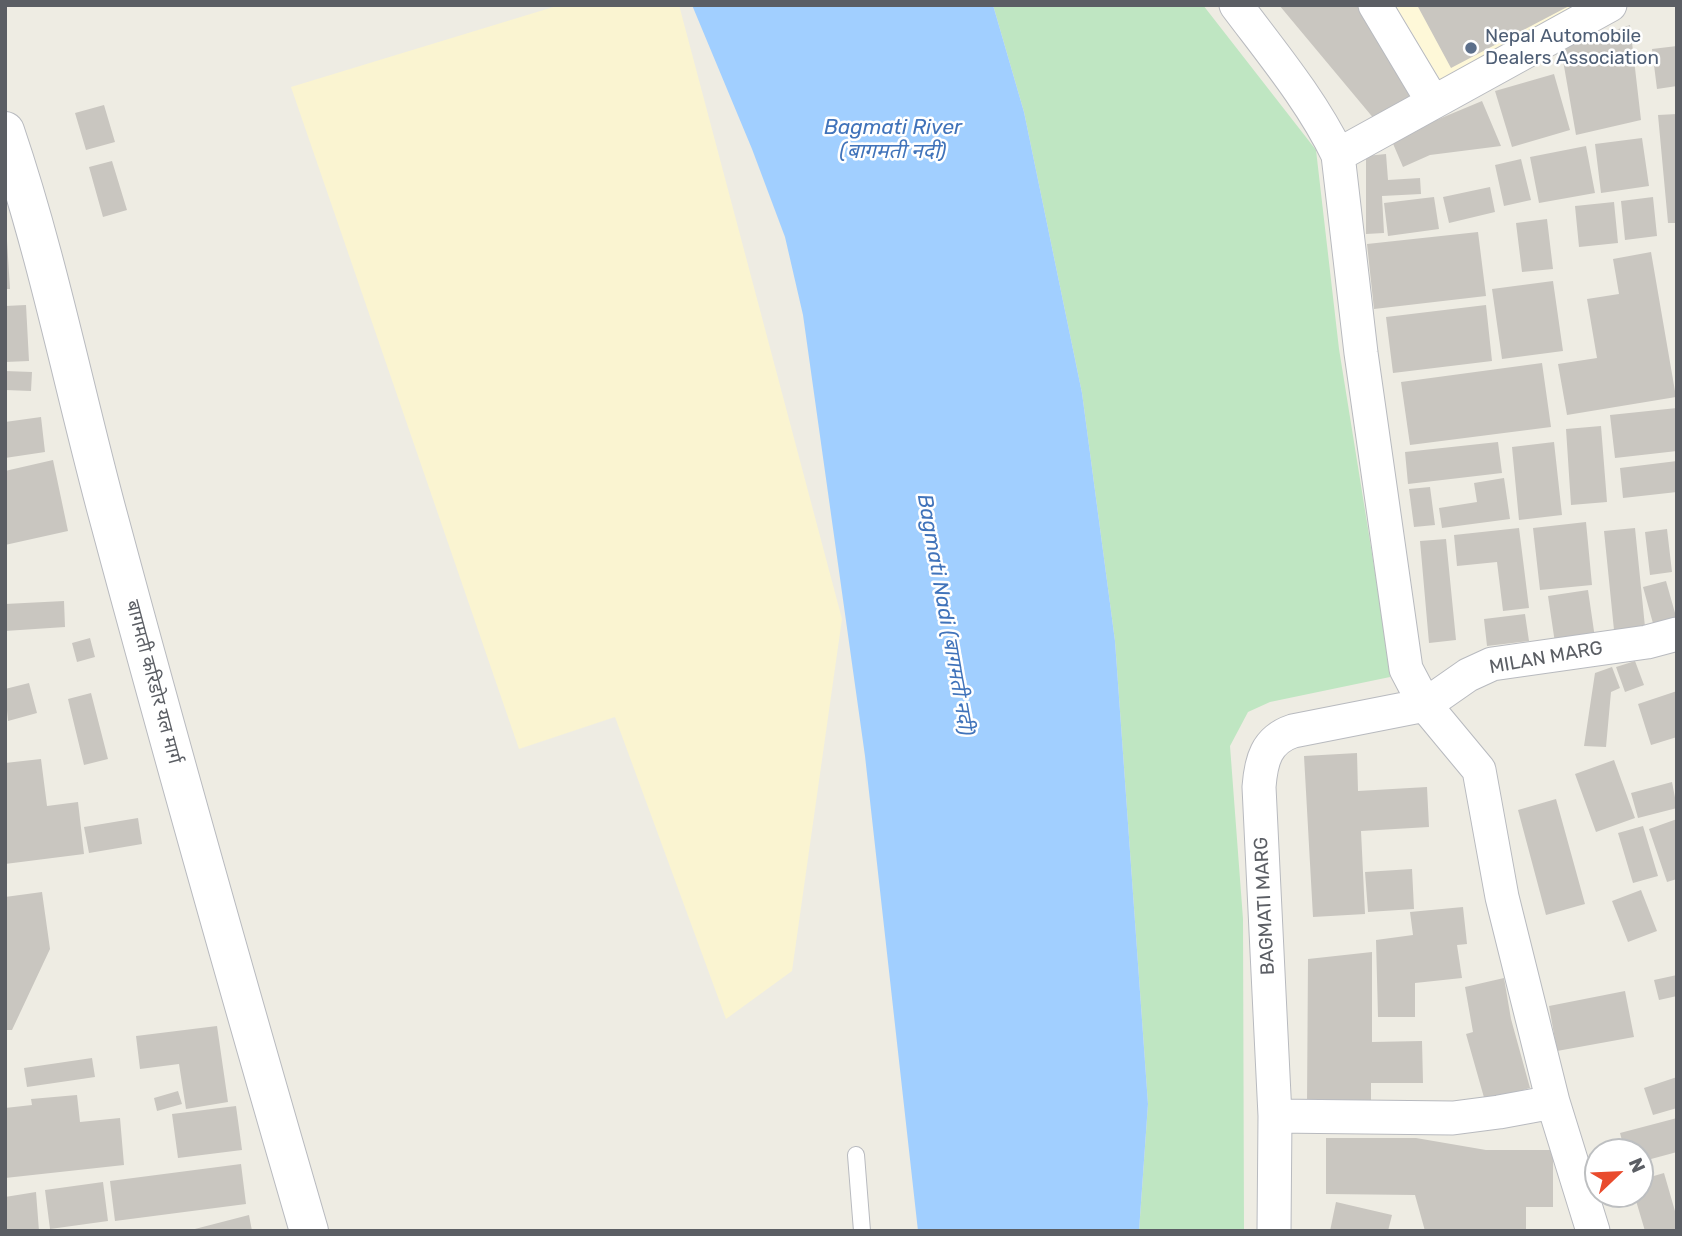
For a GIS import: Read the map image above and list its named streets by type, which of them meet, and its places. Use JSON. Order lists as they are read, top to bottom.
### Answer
{
  "streets": {
    "street": ["MILAN MARG", "बागमती करिडोर यल मार्ग", "BAGMATI MARG"]
  },
  "crossings": [
    ["MILAN MARG", "BAGMATI MARG"]
  ],
  "water": ["Bagmati River (बागमती नदी)", "Bagmati Nadi (बागमती नदी)"],
  "places": ["Nepal Automobile Dealers Association"],
  "north": "top right"
}
